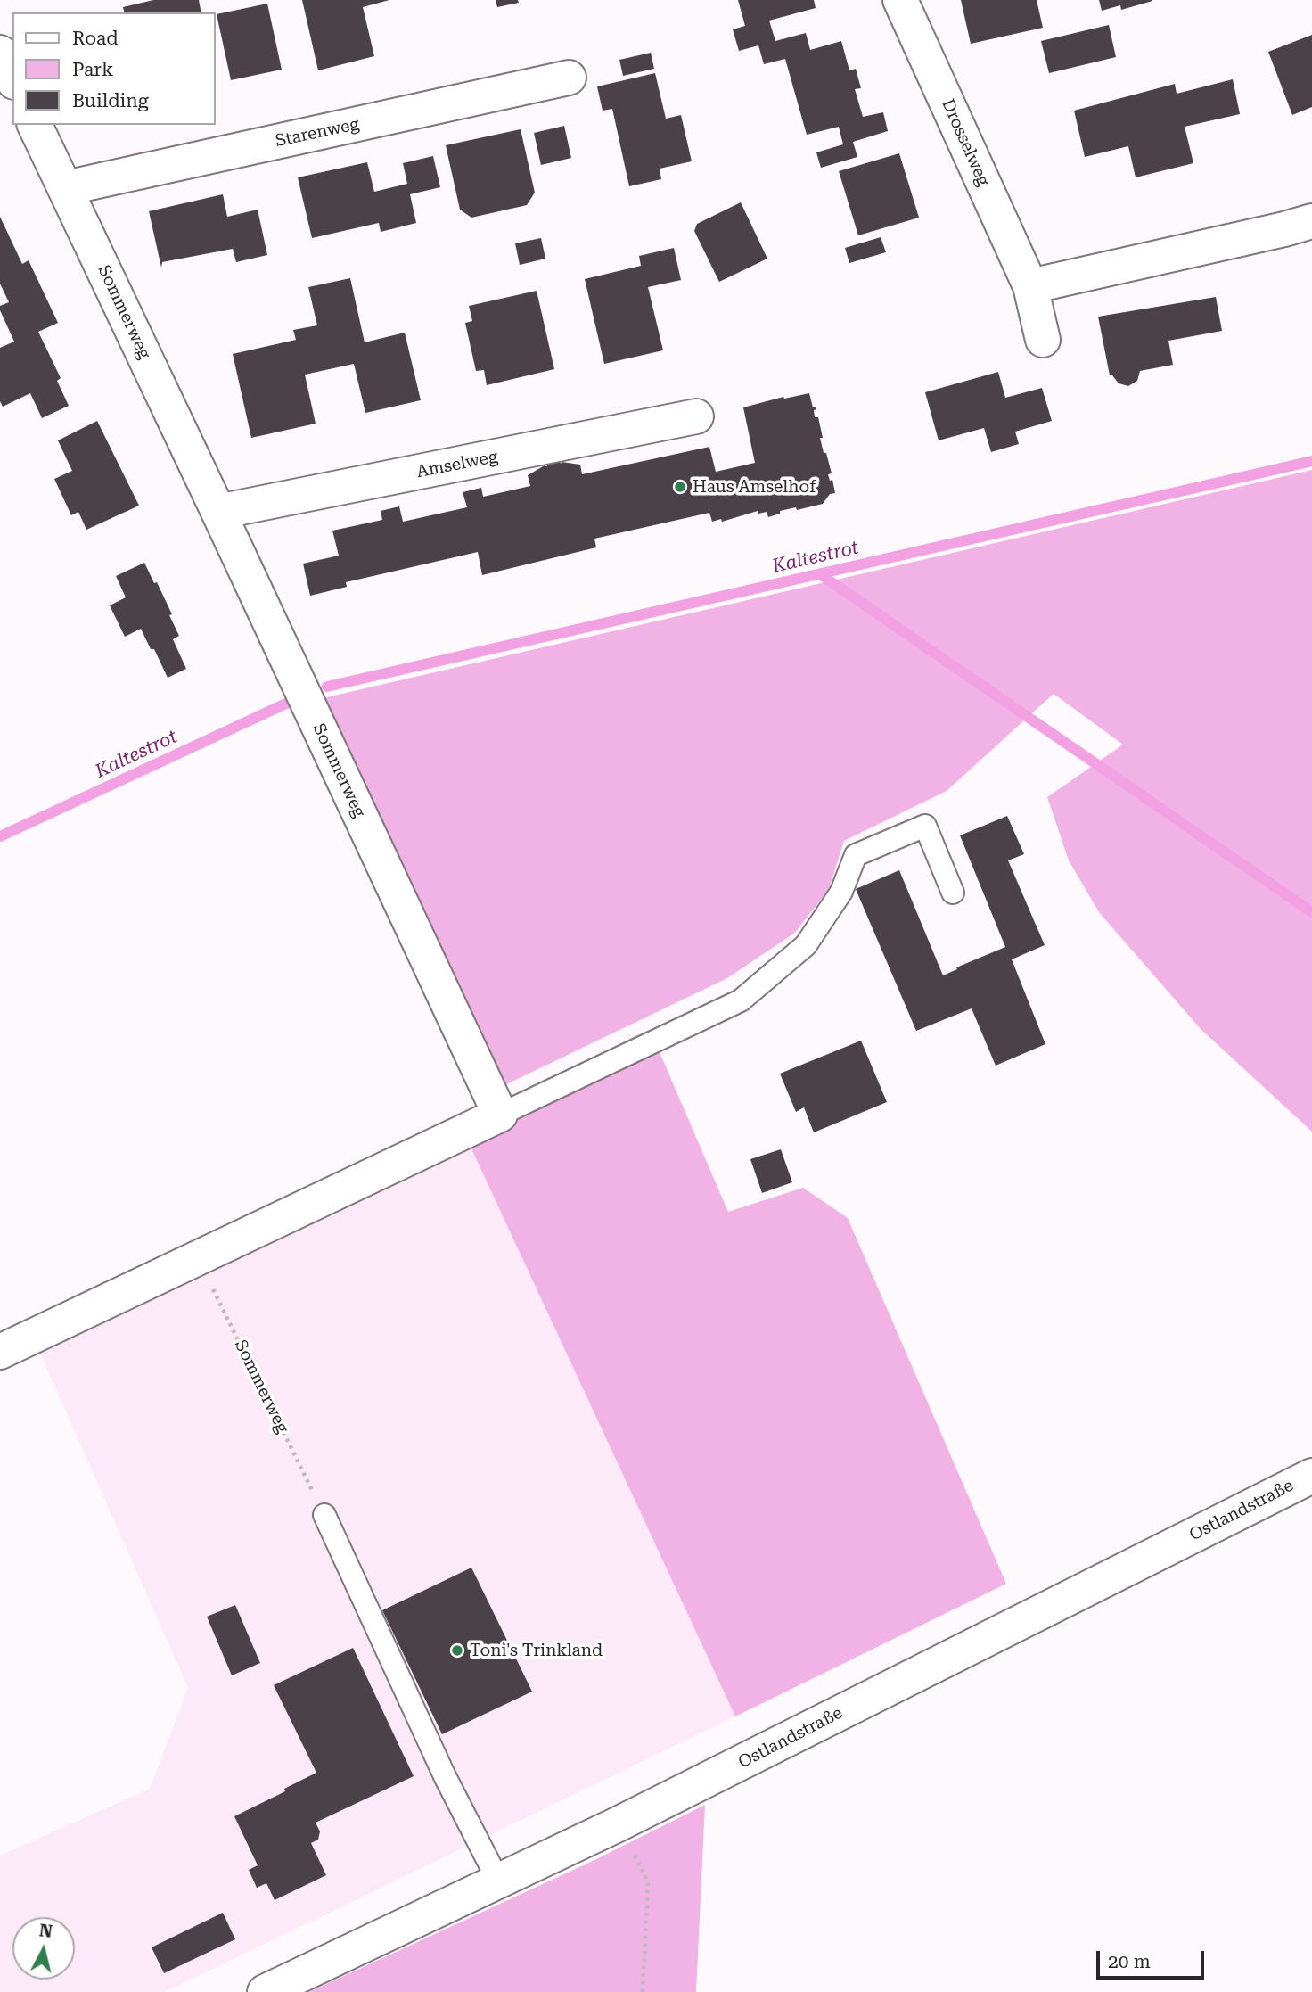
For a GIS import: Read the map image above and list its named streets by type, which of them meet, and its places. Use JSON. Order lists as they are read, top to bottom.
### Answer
{
  "streets": {
    "street": [
      "Starenweg",
      "Drosselweg",
      "Sommerweg",
      "Amselweg",
      "Ostlandstraße"
    ]
  },
  "crossings": [
    ["Starenweg", "Sommerweg"],
    ["Sommerweg", "Amselweg"]
  ],
  "water": ["Kaltestrot"],
  "places": ["Haus Amselhof", "Toni's Trinkland"],
  "legend": ["Road", "Park", "Building"],
  "scale_bar": "20 m",
  "north": "top"
}
